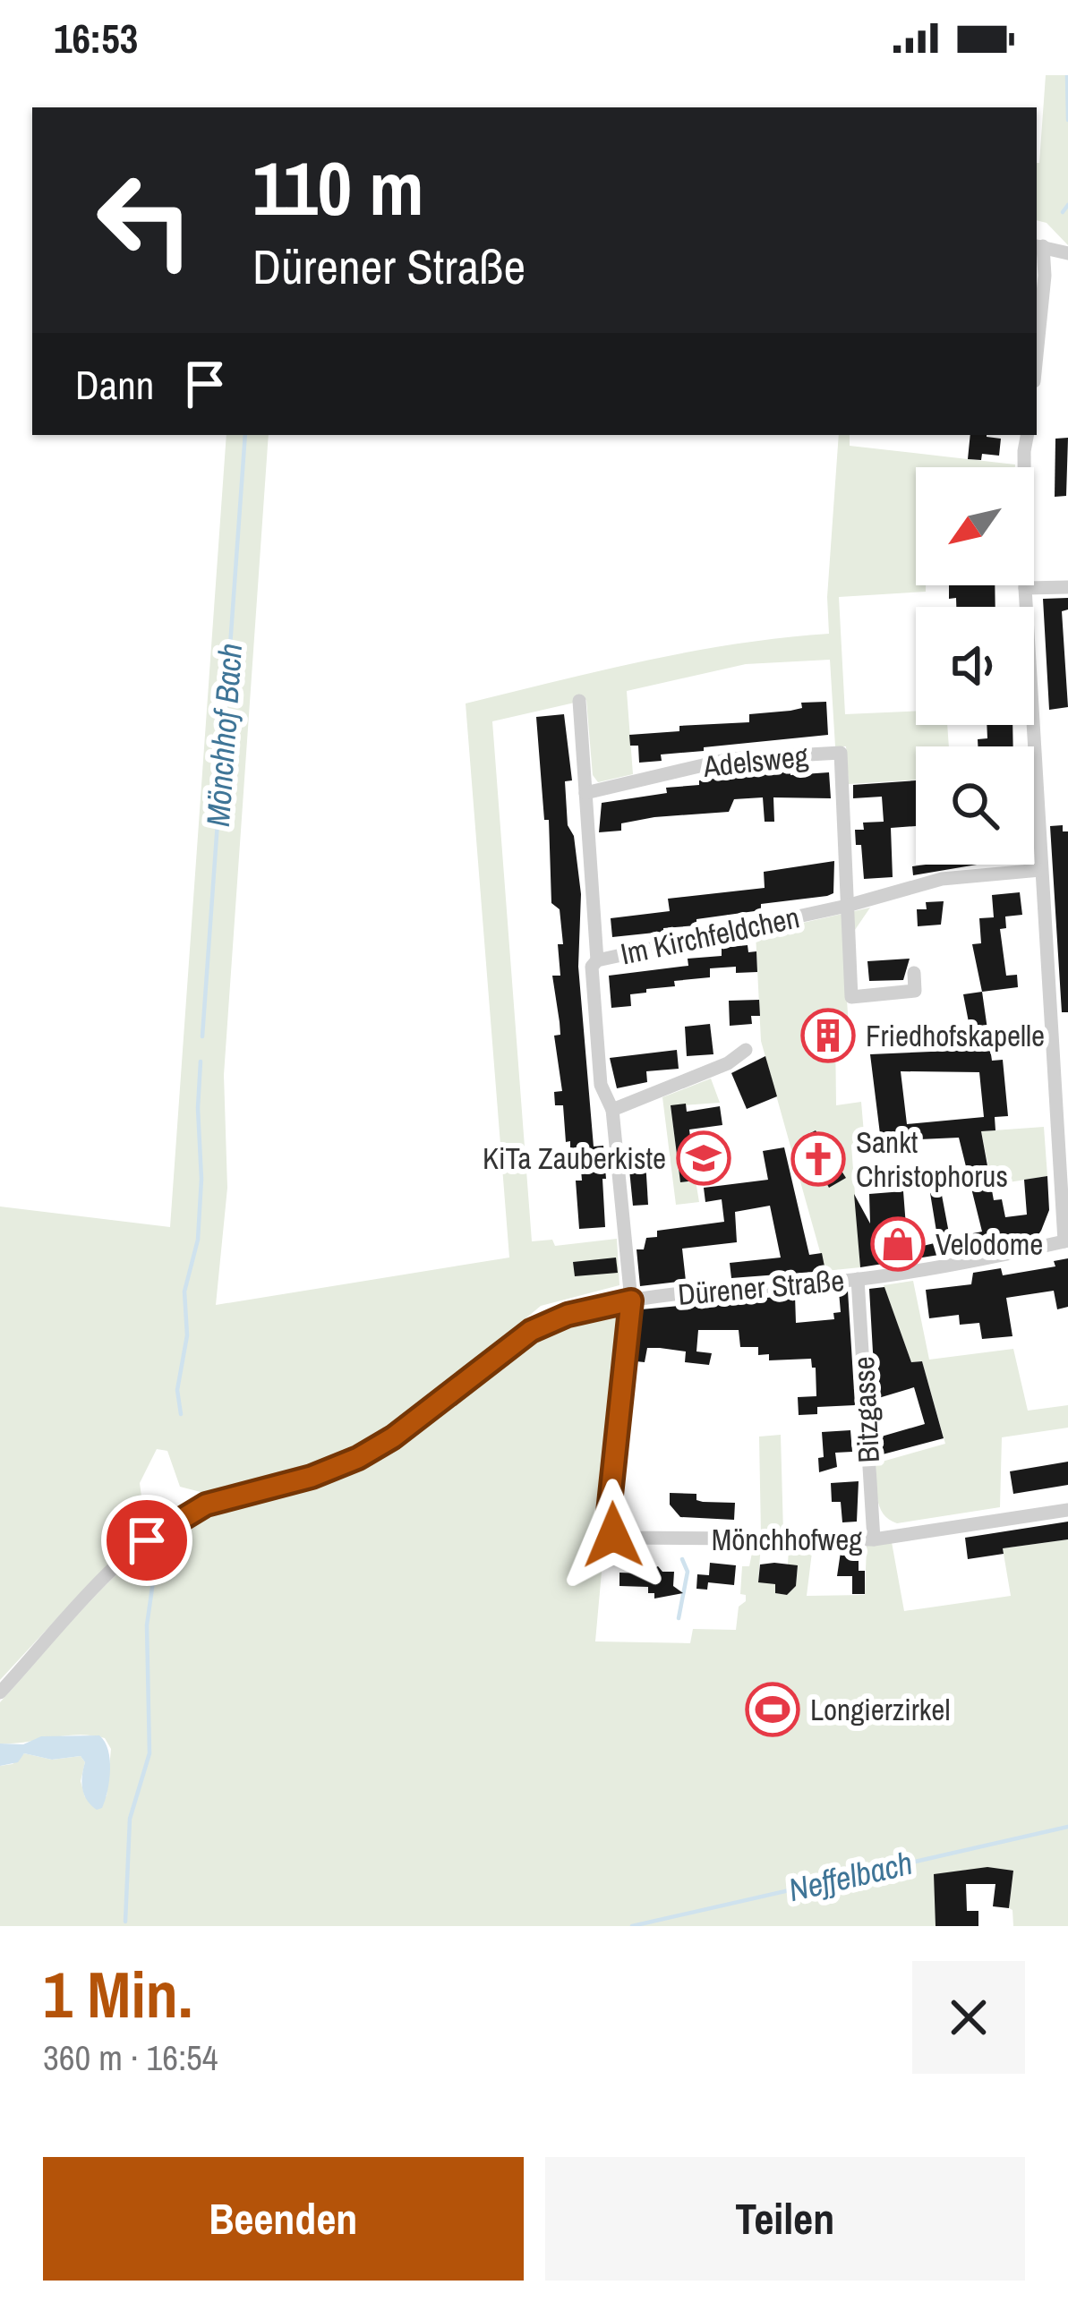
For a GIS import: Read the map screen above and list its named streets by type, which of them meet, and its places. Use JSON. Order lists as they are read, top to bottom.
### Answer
{
  "streets": {
    "street": [
      "Adelsweg",
      "Im Kirchfeldchen",
      "Dürener Straße",
      "Bitzgasse",
      "Mönchhofweg"
    ]
  },
  "crossings": [
    ["Adelsweg", "Im Kirchfeldchen"],
    ["Im Kirchfeldchen", "Dürener Straße"],
    ["Im Kirchfeldchen", "Mönchhofweg"],
    ["Dürener Straße", "Bitzgasse"],
    ["Dürener Straße", "Mönchhofweg"],
    ["Bitzgasse", "Mönchhofweg"]
  ],
  "water": ["Mönchhof Bach", "Neffelbach"],
  "places": {
    "building": ["Friedhofskapelle"],
    "school or university": ["KiTa Zauberkiste"],
    "church": ["Sankt Christophorus"],
    "shop": ["Velodome"],
    "sports": ["Longierzirkel"]
  },
  "north": "bottom left",
  "page": {
    "status": "16:53",
    "turn": ["110 m", "Dürener Straße"],
    "then": "Dann",
    "heading": ["1 Min.", "360 m · 16:54"],
    "buttons": ["Beenden", "Teilen"]
  }
}
